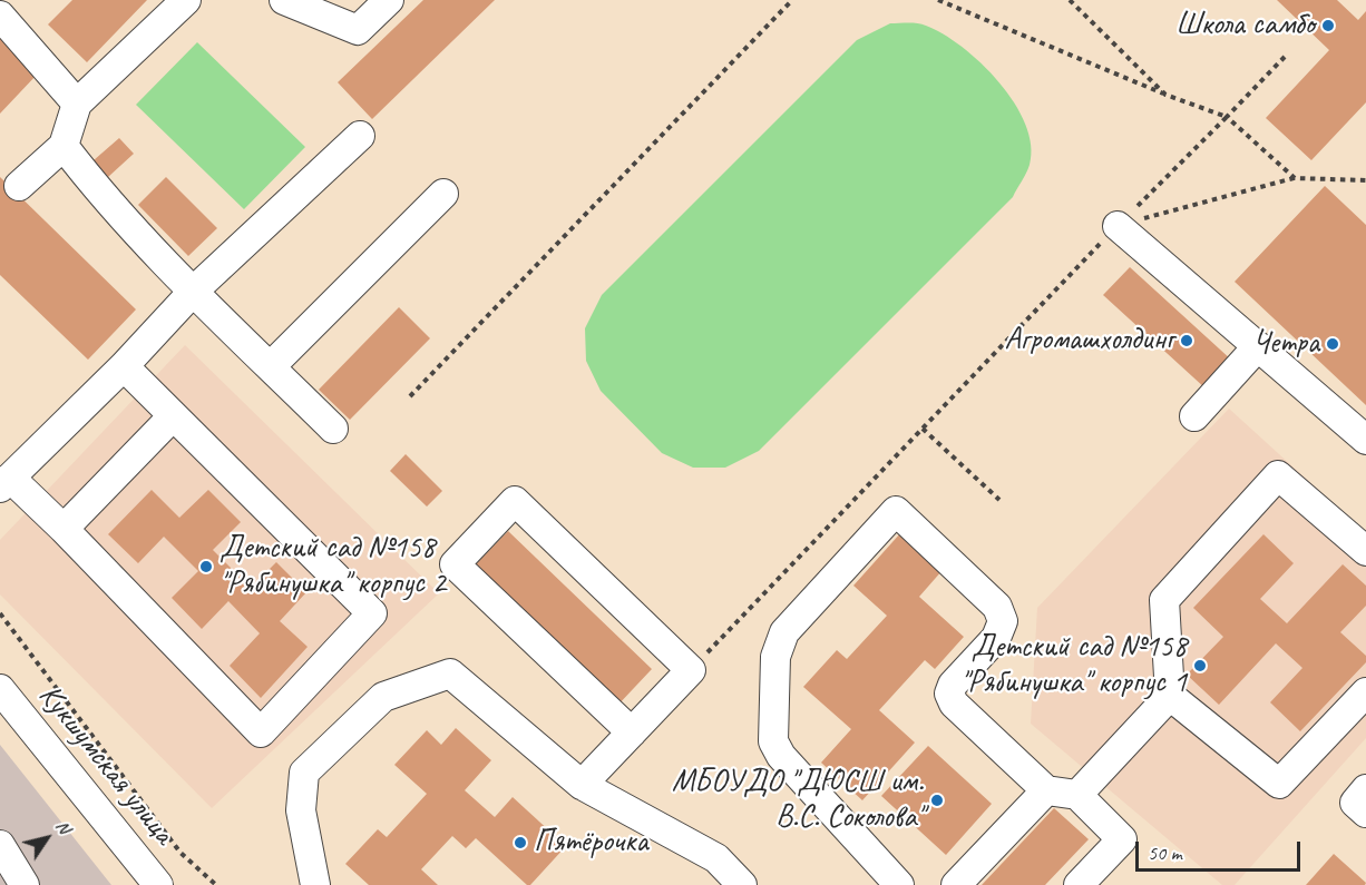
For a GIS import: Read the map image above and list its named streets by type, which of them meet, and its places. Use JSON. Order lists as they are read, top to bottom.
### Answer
{
  "streets": {
    "street": ["Кукшумская улица"]
  },
  "places": [
    "Школа самбо",
    "Агромашхолдинг",
    "Четра",
    "Детский сад №158 \"Рябинушка\" корпус 2",
    "Детский сад №158 \"Рябинушка\" корпус 1",
    "МБОУДО \"ДЮСШ им. В.С. Соколова\"",
    "Пятёрочка"
  ],
  "scale_bar": "50 m",
  "north": "top right"
}
